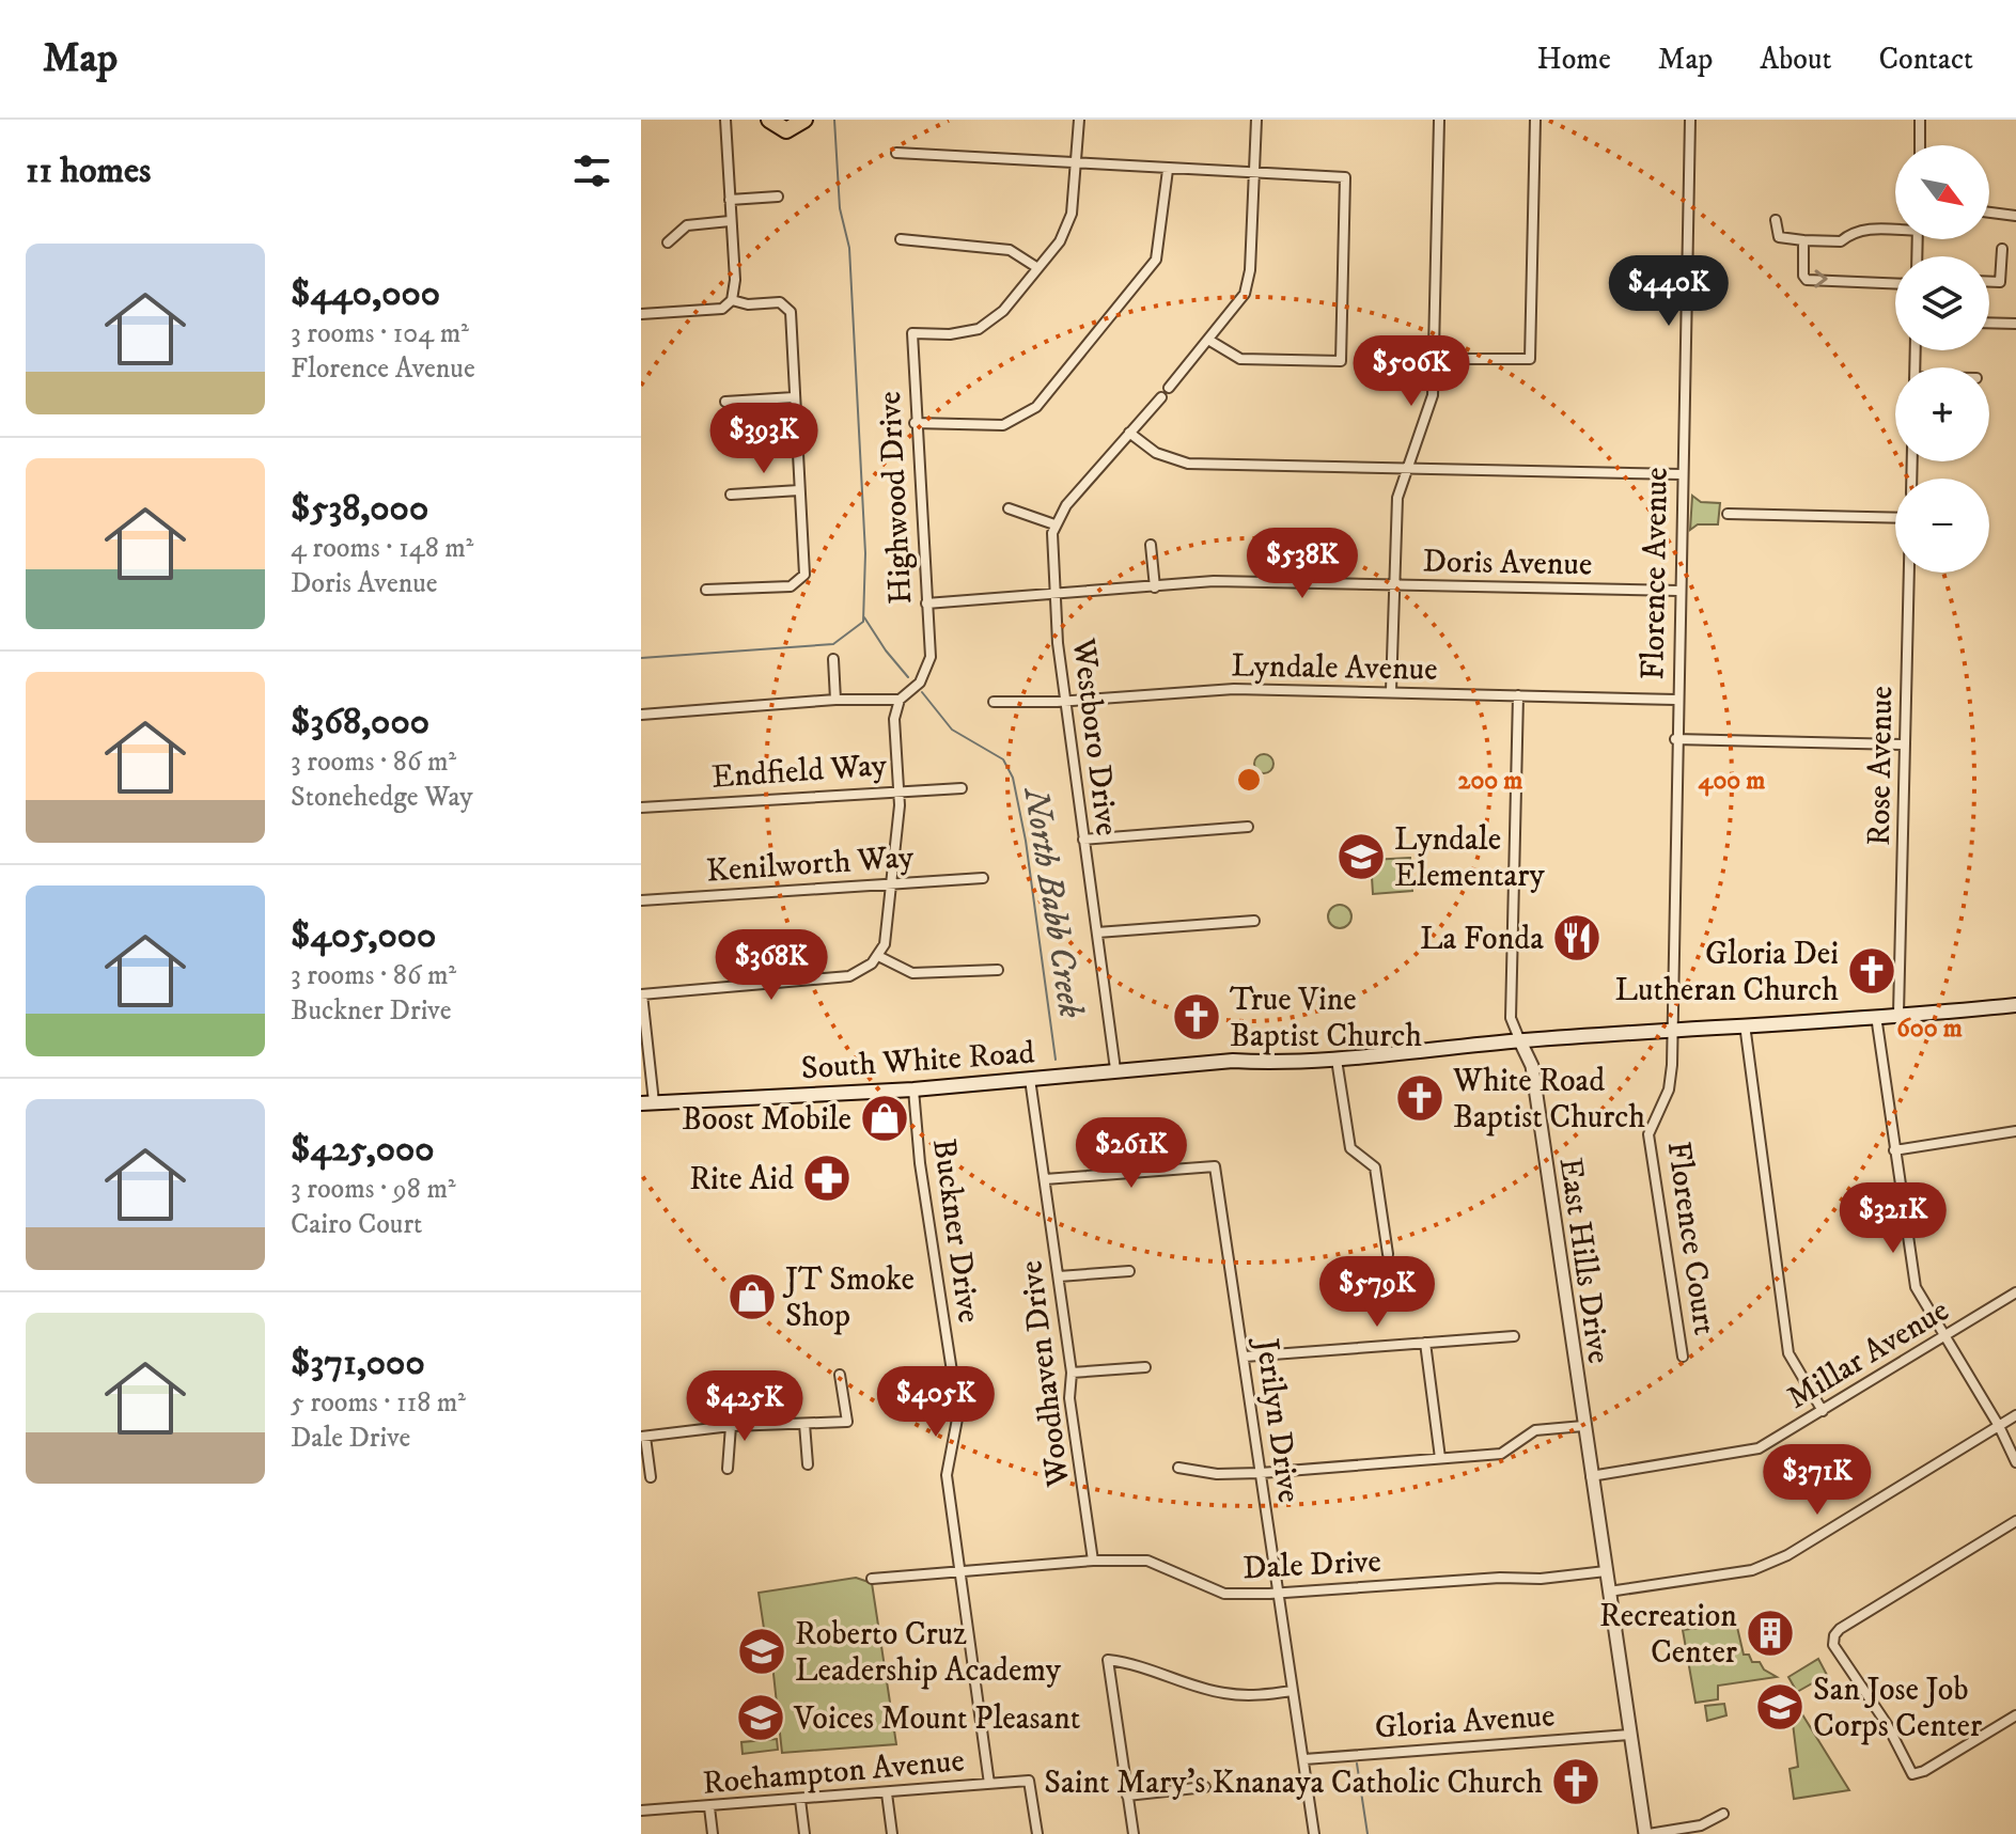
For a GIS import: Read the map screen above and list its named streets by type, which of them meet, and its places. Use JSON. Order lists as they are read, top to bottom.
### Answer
{
  "streets": {
    "main road": ["South White Road"],
    "street": [
      "Highwood Drive",
      "Doris Avenue",
      "Florence Avenue",
      "Lyndale Avenue",
      "Westboro Drive",
      "Rose Avenue",
      "Endfield Way",
      "Kenilworth Way",
      "Buckner Drive",
      "Florence Court",
      "East Hills Drive",
      "Millar Avenue",
      "Woodhaven Drive",
      "Jerilyn Drive",
      "Dale Drive",
      "Gloria Avenue",
      "Roehampton Avenue"
    ]
  },
  "crossings": [
    ["Highwood Drive", "Doris Avenue"],
    ["Doris Avenue", "Florence Avenue"],
    ["Doris Avenue", "Westboro Drive"],
    ["Florence Avenue", "Lyndale Avenue"],
    ["Florence Avenue", "South White Road"],
    ["Florence Avenue", "Florence Court"],
    ["Lyndale Avenue", "Westboro Drive"],
    ["Lyndale Avenue", "East Hills Drive"],
    ["Westboro Drive", "South White Road"],
    ["Rose Avenue", "South White Road"],
    ["South White Road", "Buckner Drive"],
    ["South White Road", "Florence Court"],
    ["South White Road", "East Hills Drive"],
    ["South White Road", "Woodhaven Drive"],
    ["Buckner Drive", "Dale Drive"],
    ["Buckner Drive", "Roehampton Avenue"],
    ["East Hills Drive", "Millar Avenue"],
    ["East Hills Drive", "Dale Drive"],
    ["East Hills Drive", "Gloria Avenue"],
    ["Woodhaven Drive", "Jerilyn Drive"],
    ["Woodhaven Drive", "Dale Drive"],
    ["Jerilyn Drive", "Dale Drive"],
    ["Jerilyn Drive", "Gloria Avenue"]
  ],
  "water": ["North Babb Creek"],
  "places": {
    "school or university": [
      "Lyndale Elementary",
      "Roberto Cruz Leadership Academy",
      "San Jose Job Corps Center",
      "Voices Mount Pleasant"
    ],
    "restaurant": ["La Fonda"],
    "church": [
      "Gloria Dei Lutheran Church",
      "True Vine Baptist Church",
      "White Road Baptist Church",
      "Saint Mary’s Knanaya Catholic Church"
    ],
    "shop": ["Boost Mobile", "JT Smoke Shop"],
    "pharmacy": ["Rite Aid"],
    "building": ["Recreation Center"]
  },
  "north": "bottom right",
  "page": {
    "header": "Map",
    "nav": [
      "Home",
      "Map",
      "About",
      "Contact"
    ],
    "heading": "11 homes",
    "map_buttons": ["+", "−"],
    "list": [
      {
        "name": "$440,000",
        "note": "3 rooms · 104 m² · Florence Avenue"
      },
      {
        "name": "$538,000",
        "note": "4 rooms · 148 m² · Doris Avenue"
      },
      {
        "name": "$368,000",
        "note": "3 rooms · 86 m² · Stonehedge Way"
      },
      {
        "name": "$405,000",
        "note": "3 rooms · 86 m² · Buckner Drive"
      },
      {
        "name": "$425,000",
        "note": "3 rooms · 98 m² · Cairo Court"
      },
      {
        "name": "$371,000",
        "note": "5 rooms · 118 m² · Dale Drive"
      }
    ],
    "price": [
      "$440K",
      "$506K",
      "$393K",
      "$538K",
      "$368K",
      "$261K",
      "$321K",
      "$579K",
      "$405K",
      "$425K",
      "$371K"
    ]
  },
  "rings": ["200 m", "400 m", "600 m"]
}
